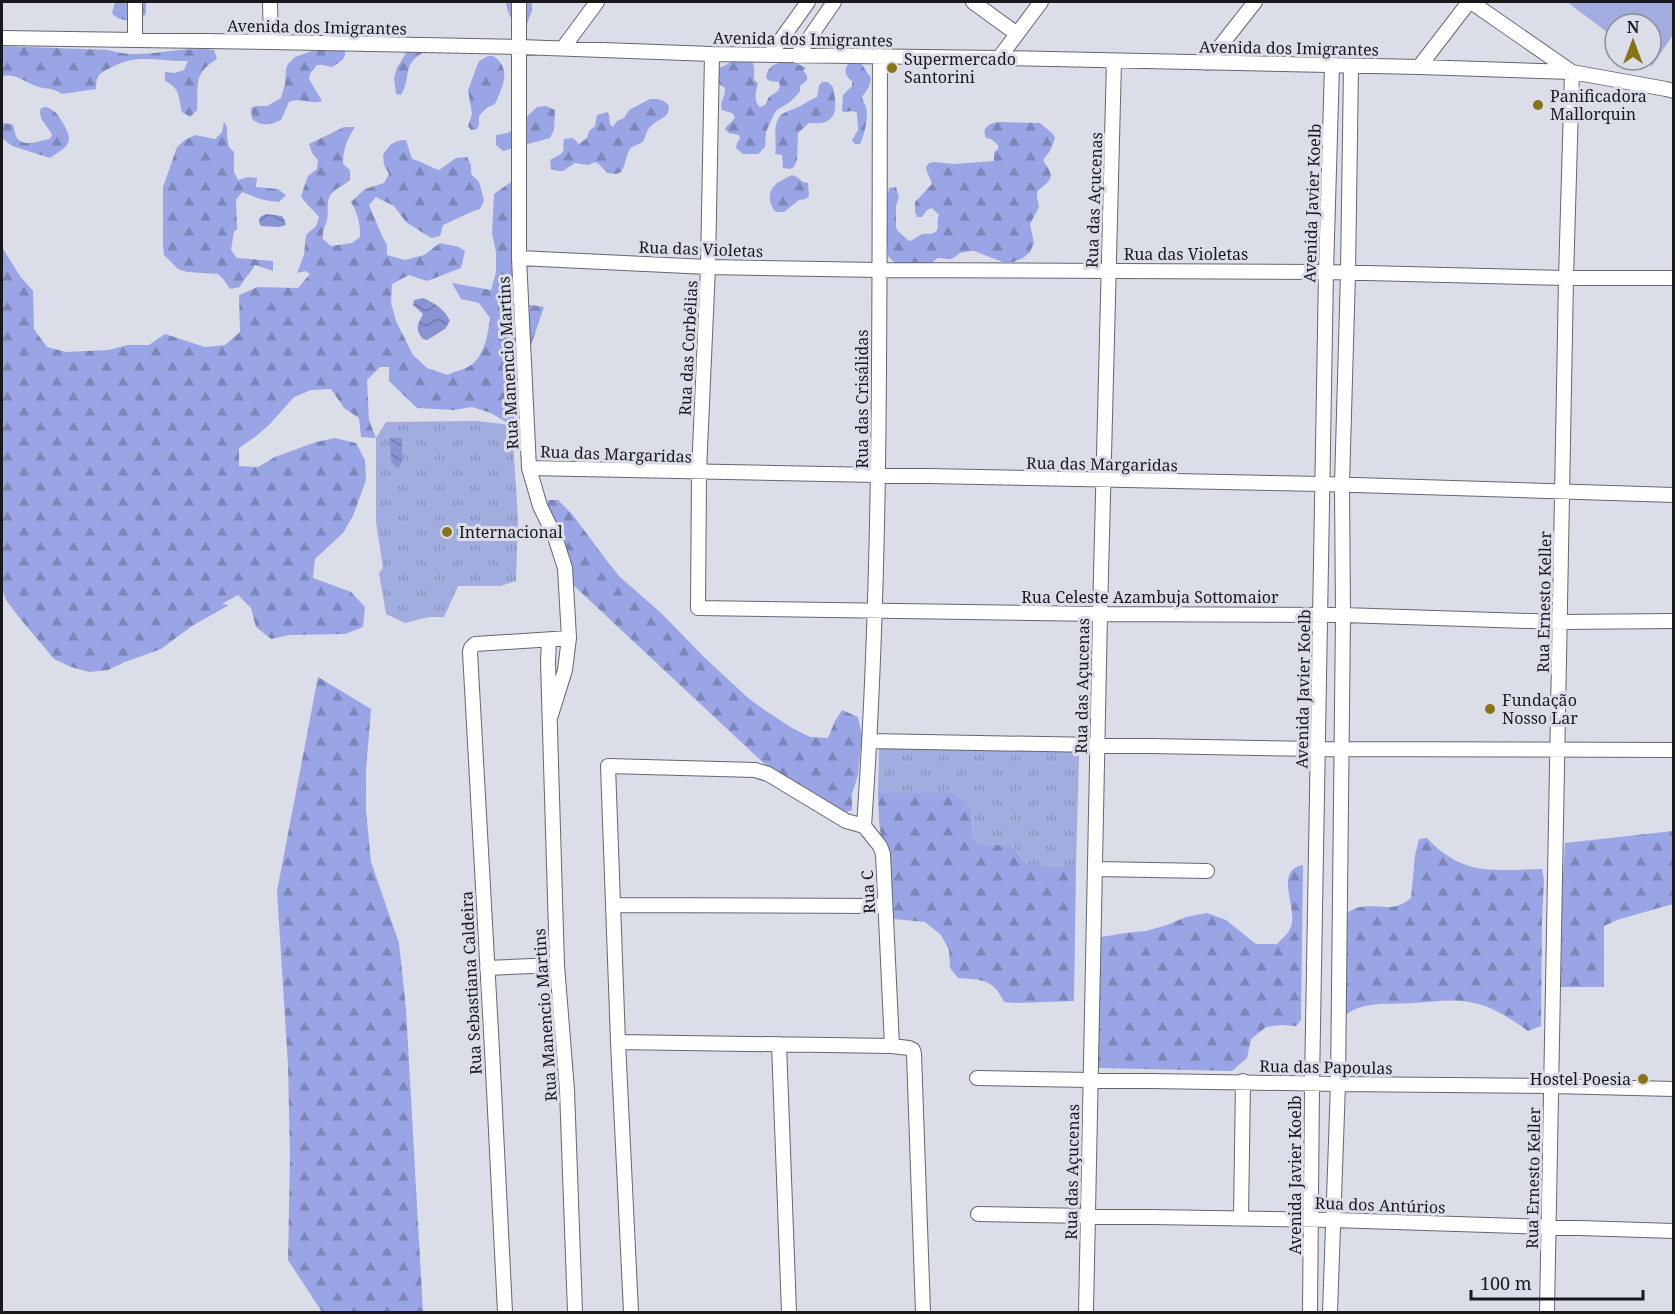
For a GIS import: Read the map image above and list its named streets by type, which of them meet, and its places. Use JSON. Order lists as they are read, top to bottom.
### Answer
{
  "streets": {
    "street": [
      "Avenida dos Imigrantes",
      "Rua das Açucenas",
      "Avenida Javier Koelb",
      "Rua das Violetas",
      "Rua das Corbélias",
      "Rua Manencio Martins",
      "Rua das Crisálidas",
      "Rua das Margaridas",
      "Rua Celeste Azambuja Sottomaior",
      "Rua Ernesto Keller",
      "Rua C",
      "Rua Sebastiana Caldeira",
      "Rua das Papoulas",
      "Rua dos Antúrios"
    ]
  },
  "crossings": [
    ["Avenida dos Imigrantes", "Rua das Açucenas"],
    ["Avenida dos Imigrantes", "Avenida Javier Koelb"],
    ["Avenida dos Imigrantes", "Rua das Corbélias"],
    ["Avenida dos Imigrantes", "Rua Manencio Martins"],
    ["Avenida dos Imigrantes", "Rua das Crisálidas"],
    ["Avenida dos Imigrantes", "Rua Ernesto Keller"],
    ["Rua das Açucenas", "Rua das Violetas"],
    ["Rua das Açucenas", "Rua das Margaridas"],
    ["Rua das Açucenas", "Rua Celeste Azambuja Sottomaior"],
    ["Rua das Açucenas", "Rua das Papoulas"],
    ["Rua das Açucenas", "Rua dos Antúrios"],
    ["Avenida Javier Koelb", "Rua das Violetas"],
    ["Avenida Javier Koelb", "Rua das Margaridas"],
    ["Avenida Javier Koelb", "Rua Celeste Azambuja Sottomaior"],
    ["Avenida Javier Koelb", "Rua das Papoulas"],
    ["Avenida Javier Koelb", "Rua dos Antúrios"],
    ["Rua das Violetas", "Rua das Corbélias"],
    ["Rua das Violetas", "Rua Manencio Martins"],
    ["Rua das Violetas", "Rua das Crisálidas"],
    ["Rua das Violetas", "Rua Ernesto Keller"],
    ["Rua das Corbélias", "Rua das Margaridas"],
    ["Rua das Corbélias", "Rua Celeste Azambuja Sottomaior"],
    ["Rua Manencio Martins", "Rua das Margaridas"],
    ["Rua Manencio Martins", "Rua Sebastiana Caldeira"],
    ["Rua das Crisálidas", "Rua das Margaridas"],
    ["Rua das Crisálidas", "Rua Celeste Azambuja Sottomaior"],
    ["Rua das Margaridas", "Rua Ernesto Keller"],
    ["Rua Celeste Azambuja Sottomaior", "Rua Ernesto Keller"],
    ["Rua Ernesto Keller", "Rua das Papoulas"],
    ["Rua Ernesto Keller", "Rua dos Antúrios"]
  ],
  "places": [
    "Supermercado Santorini",
    "Panificadora Mallorquin",
    "Internacional",
    "Fundação Nosso Lar",
    "Hostel Poesia"
  ],
  "scale_bar": "100 m",
  "north": "top"
}
